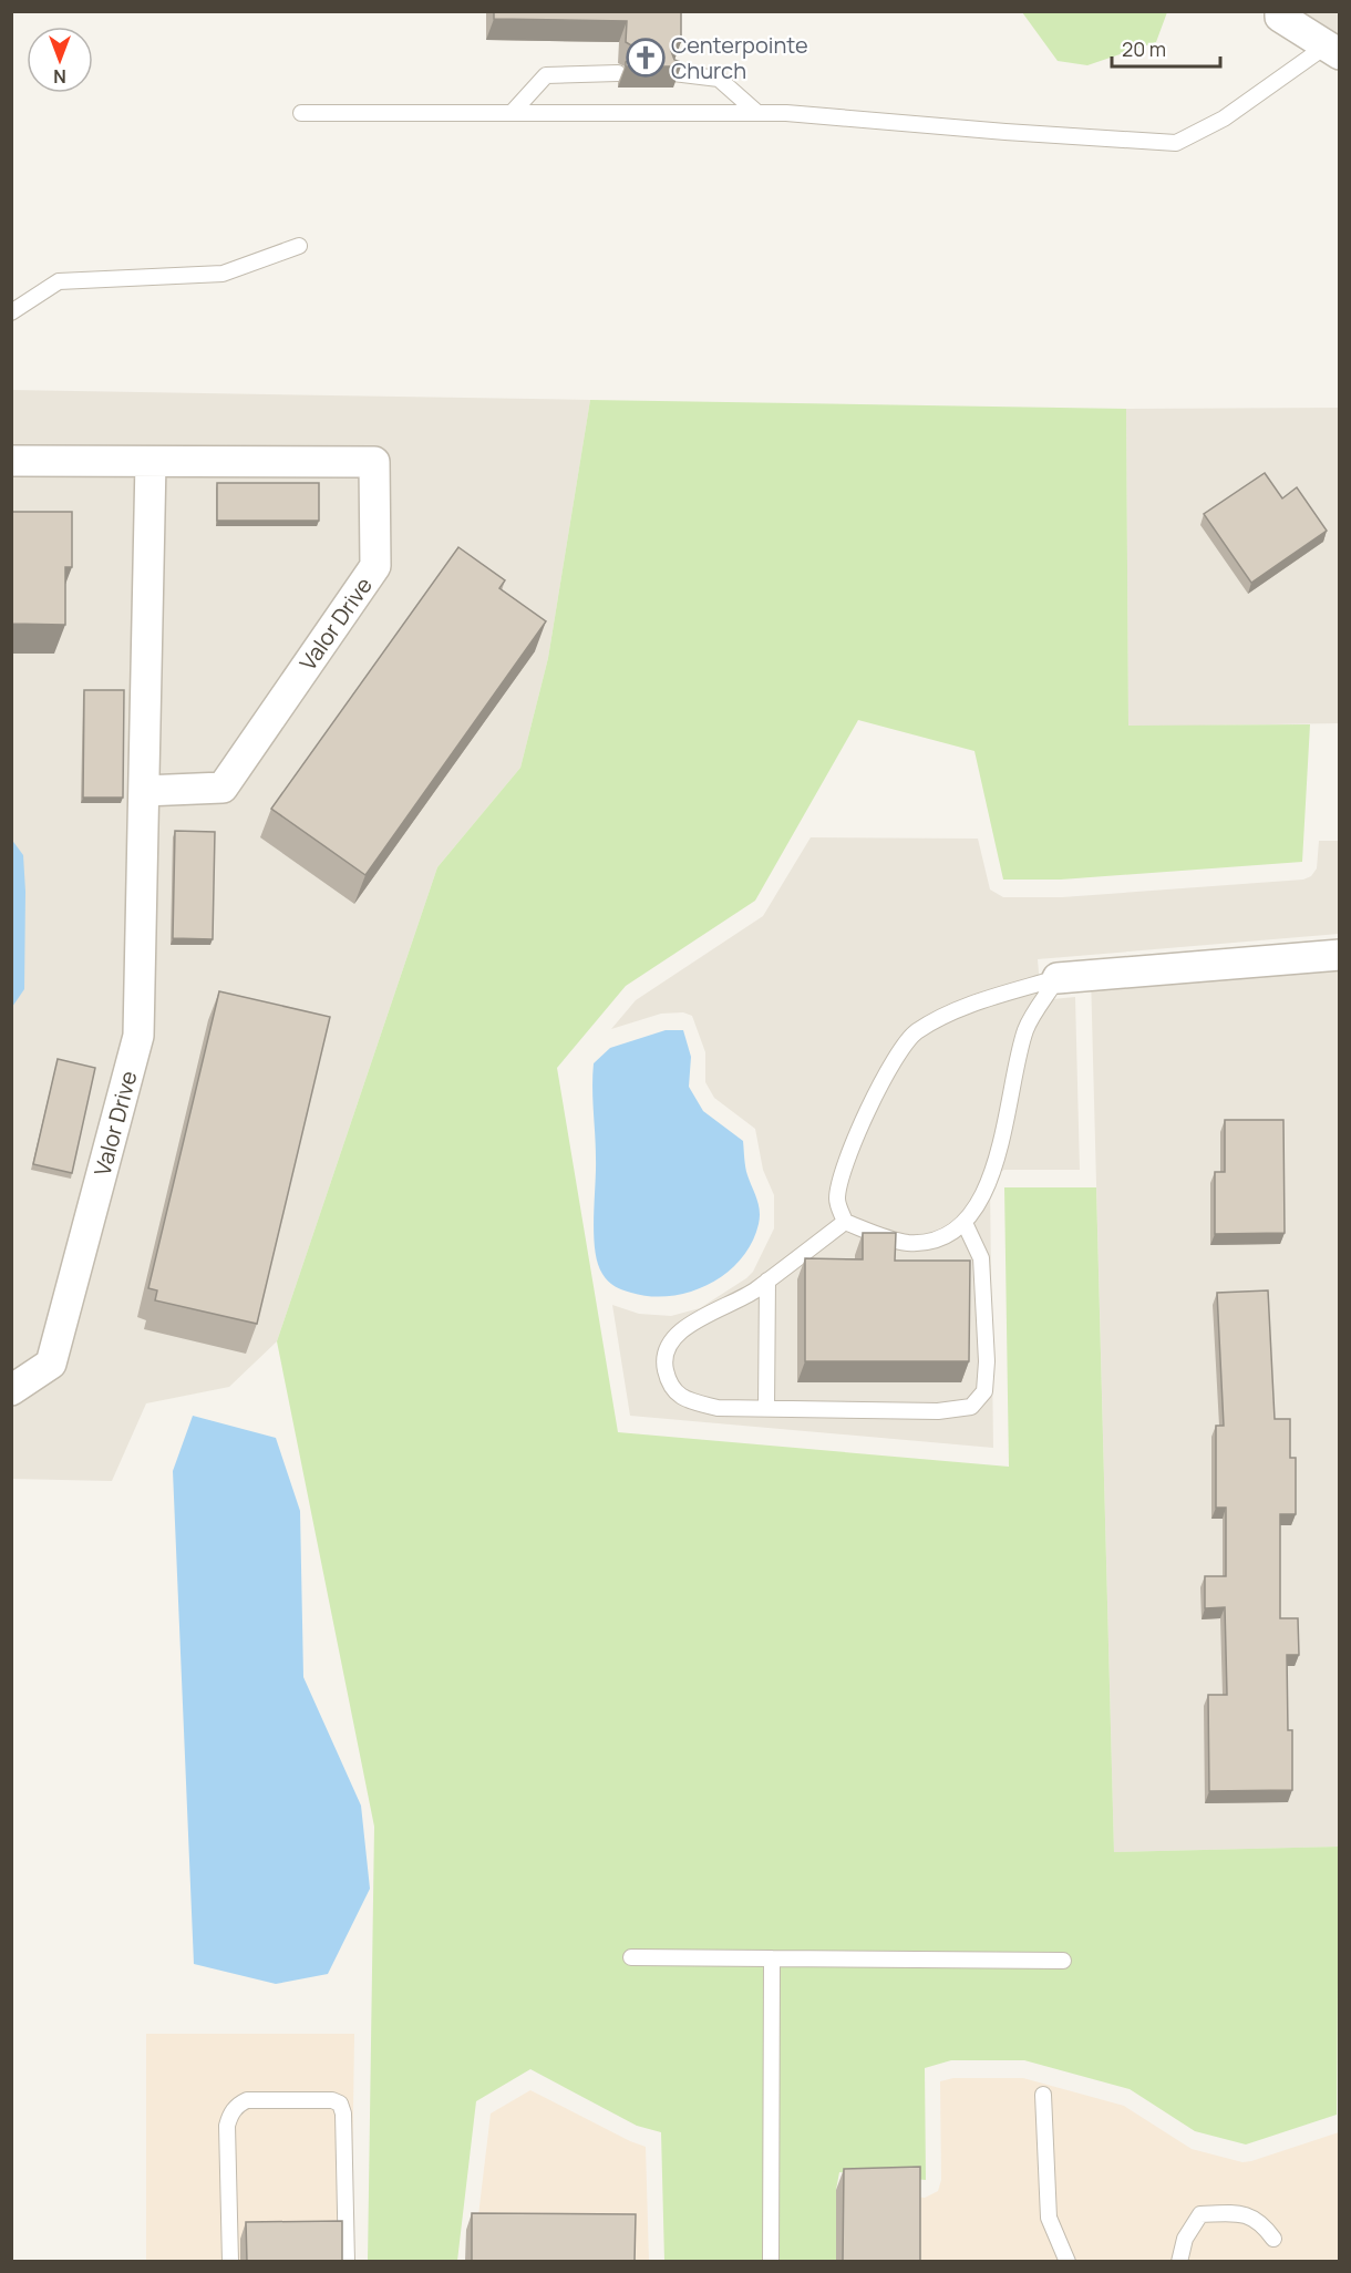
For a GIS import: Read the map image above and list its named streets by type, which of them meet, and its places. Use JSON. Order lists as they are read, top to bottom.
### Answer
{
  "streets": {
    "street": ["Valor Drive"]
  },
  "places": {
    "church": ["Centerpointe Church"]
  },
  "scale_bar": "20 m",
  "north": "bottom"
}
